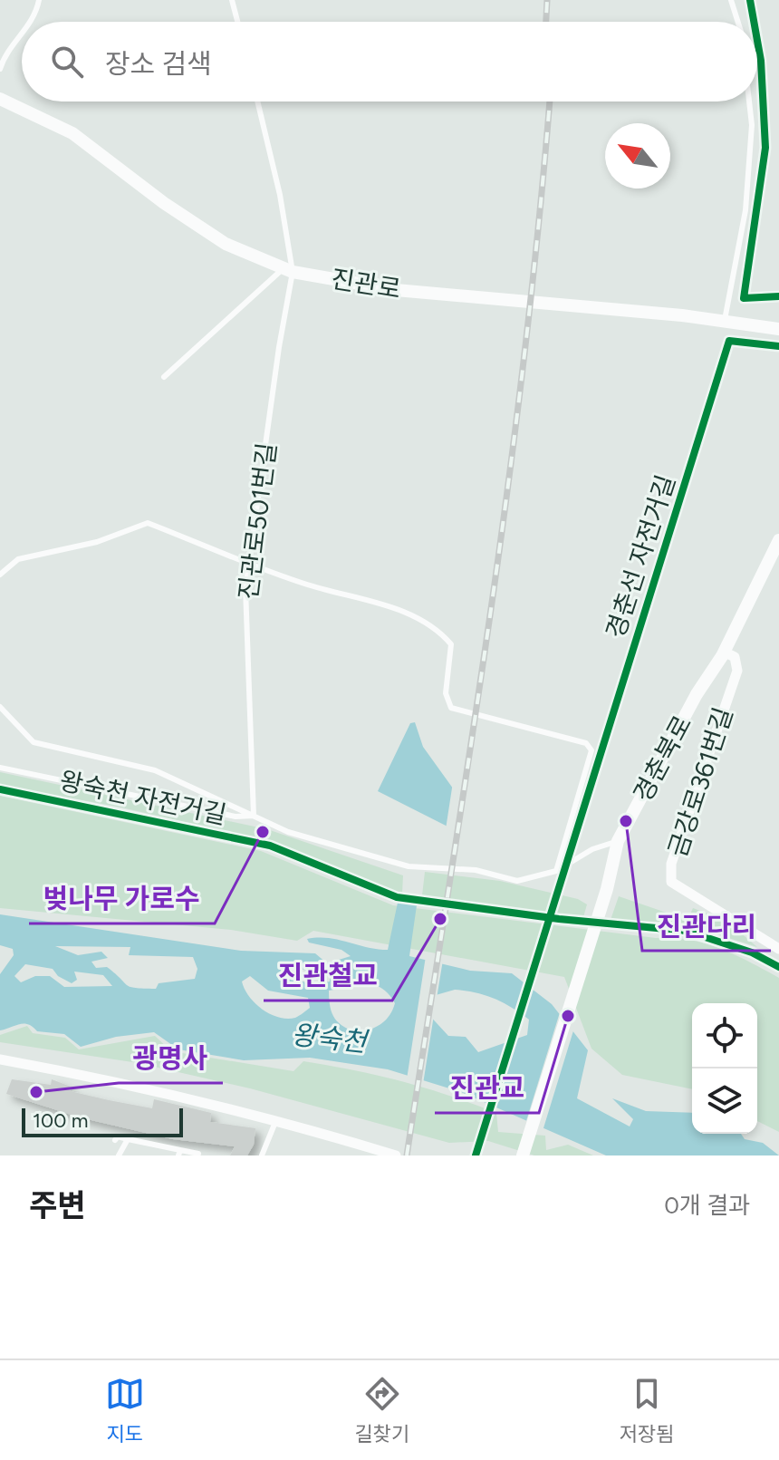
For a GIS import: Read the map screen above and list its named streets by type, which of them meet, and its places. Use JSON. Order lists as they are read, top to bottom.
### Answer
{
  "streets": {
    "street": ["진관로", "경춘북로", "금강로361번길"],
    "lane": ["진관로501번길"],
    "cycle path": ["경춘선 자전거길", "왕숙천 자전거길"]
  },
  "crossings": [
    ["진관로", "진관로501번길"],
    ["경춘북로", "금강로361번길"]
  ],
  "water": ["왕숙천"],
  "places": [
    "진관다리",
    "벚나무 가로수",
    "진관철교",
    "진관교",
    "광명사"
  ],
  "scale_bar": "100 m",
  "north": "top left",
  "page": {
    "search": "장소 검색",
    "scale": "100 m",
    "heading": ["주변", "0개 결과"],
    "nav": ["지도", "길찾기", "저장됨"]
  }
}
